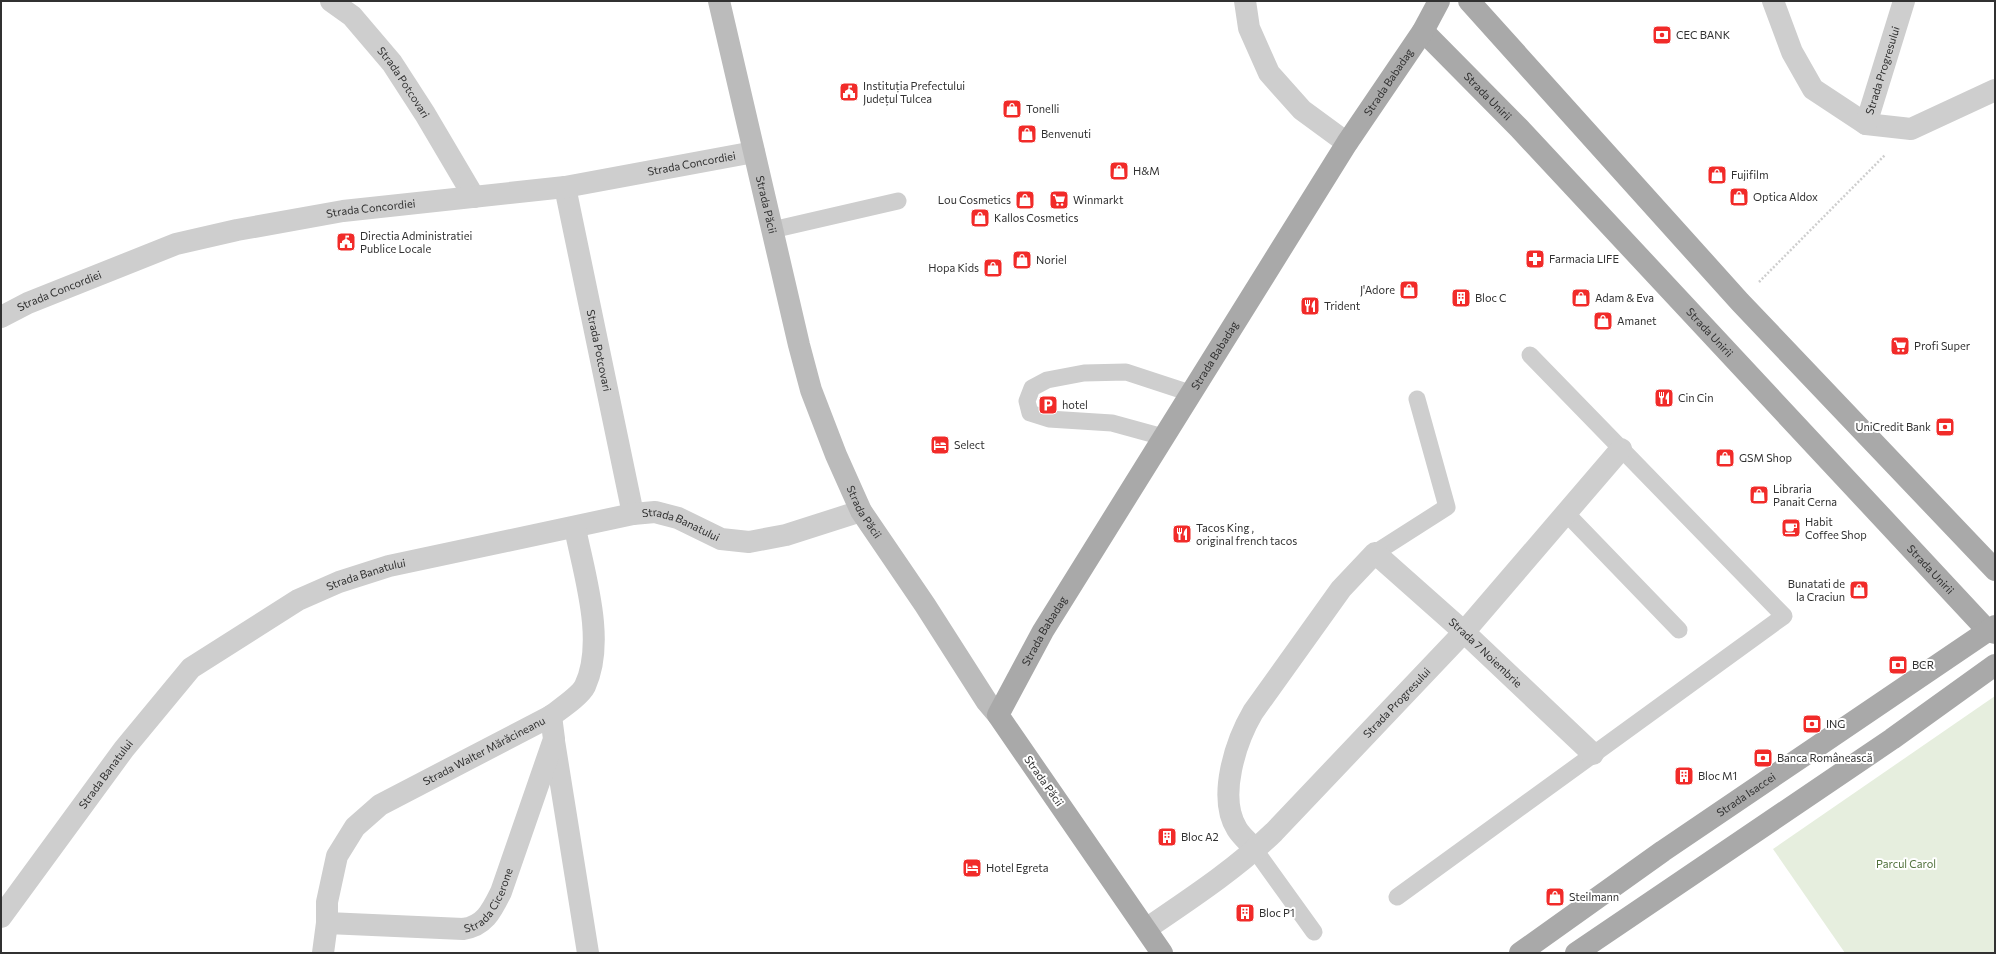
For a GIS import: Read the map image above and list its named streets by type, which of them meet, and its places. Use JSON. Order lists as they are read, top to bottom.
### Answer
{
  "streets": {
    "main road": [
      "Strada Babadag",
      "Strada Unirii",
      "Strada Păcii",
      "Strada Isaccei"
    ],
    "street": [
      "Strada Progresului",
      "Strada Potcovari",
      "Strada Concordiei",
      "Strada Banatului",
      "Strada 7 Noiembrie",
      "Strada Walter Mărăcineanu",
      "Strada Cicerone"
    ]
  },
  "crossings": [
    ["Strada Progresului", "Strada Păcii"],
    ["Strada Progresului", "Strada 7 Noiembrie"],
    ["Strada Babadag", "Strada Unirii"],
    ["Strada Babadag", "Strada Păcii"],
    ["Strada Potcovari", "Strada Concordiei"],
    ["Strada Potcovari", "Strada Banatului"],
    ["Strada Unirii", "Strada Isaccei"],
    ["Strada Concordiei", "Strada Păcii"],
    ["Strada Păcii", "Strada Banatului"],
    ["Strada Banatului", "Strada Walter Mărăcineanu"],
    ["Strada Walter Mărăcineanu", "Strada Cicerone"]
  ],
  "parks": ["Parcul Carol"],
  "places": {
    "bank": [
      "CEC BANK",
      "UniCredit Bank",
      "BCR",
      "ING",
      "Banca Românească"
    ],
    "public building": ["Instituția Prefectului Județul Tulcea", "Directia Administratiei Publice Locale"],
    "shop": [
      "Tonelli",
      "Benvenuti",
      "H&M",
      "Fujifilm",
      "Optica Aldox",
      "Lou Cosmetics",
      "Kallos Cosmetics",
      "Noriel",
      "Hopa Kids",
      "J'Adore",
      "Adam & Eva",
      "Amanet",
      "GSM Shop",
      "Libraria Panait Cerna",
      "Bunatati de la Craciun",
      "Steilmann"
    ],
    "supermarket": ["Winmarkt", "Profi Super"],
    "pharmacy": ["Farmacia LIFE"],
    "building": [
      "Bloc C",
      "Bloc M1",
      "Bloc A2",
      "Bloc P1"
    ],
    "restaurant": ["Trident", "Cin Cin", "Tacos King , original french tacos"],
    "parking": ["hotel"],
    "hotel": ["Select", "Hotel Egreta"],
    "cafe": ["Habit Coffee Shop"]
  }
}
